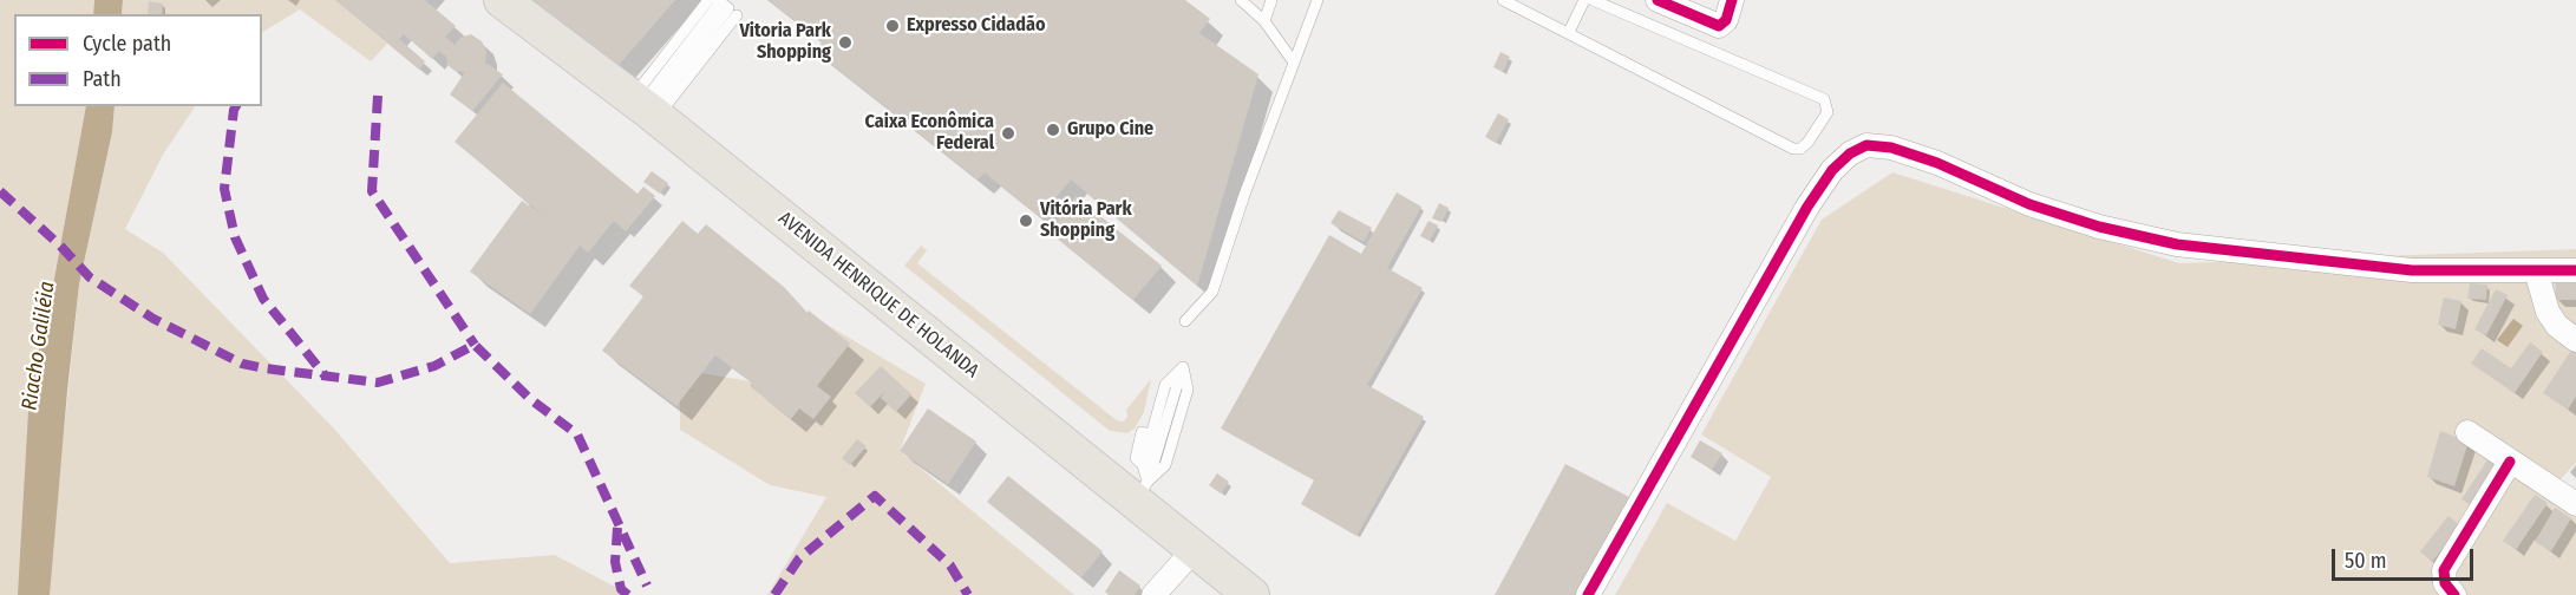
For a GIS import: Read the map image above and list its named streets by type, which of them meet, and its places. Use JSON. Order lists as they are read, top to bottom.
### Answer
{
  "streets": {
    "main road": ["AVENIDA HENRIQUE DE HOLANDA"]
  },
  "water": ["Riacho Galiléia"],
  "places": [
    "Expresso Cidadão",
    "Vitoria Park Shopping",
    "Grupo Cine",
    "Caixa Econômica Federal",
    "Vitória Park Shopping"
  ],
  "legend": ["Cycle path", "Path"],
  "scale_bar": "50 m"
}
